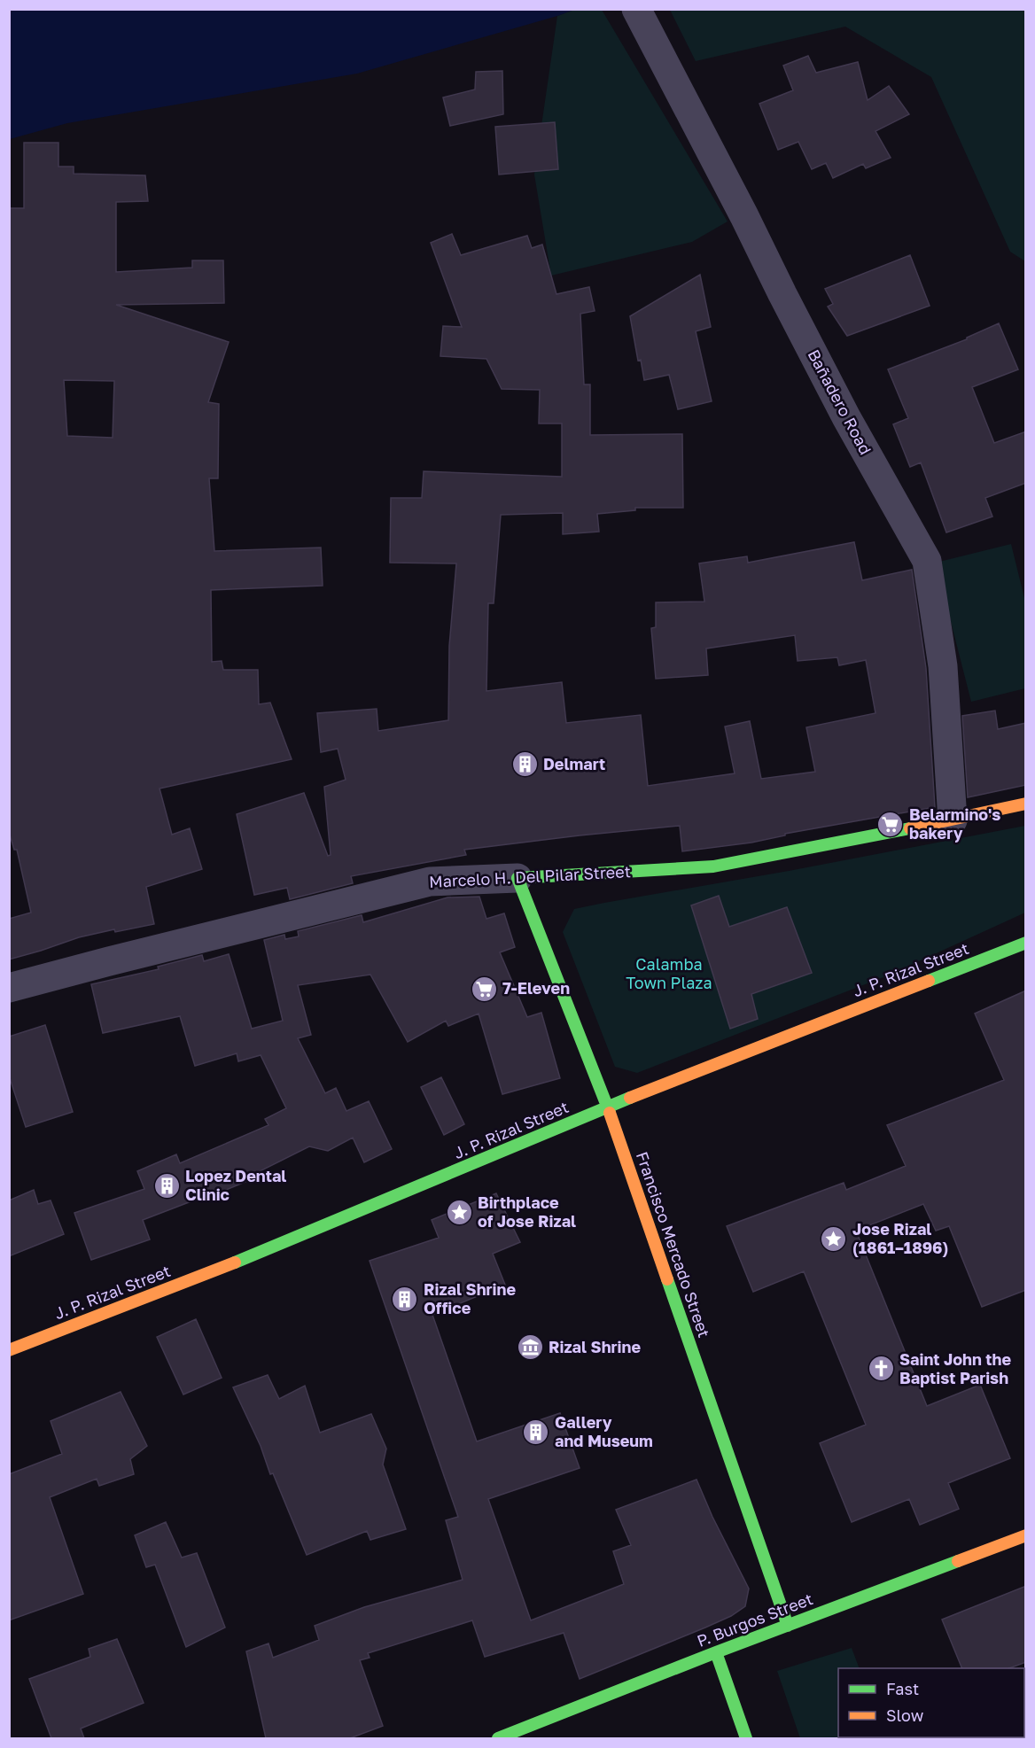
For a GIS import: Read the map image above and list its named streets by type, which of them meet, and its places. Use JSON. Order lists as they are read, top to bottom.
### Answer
{
  "streets": {
    "main road": [
      "Marcelo H. Del Pilar Street",
      "J. P. Rizal Street",
      "Francisco Mercado Street",
      "P. Burgos Street"
    ],
    "street": ["Bañadero Road"]
  },
  "crossings": [
    ["Bañadero Road", "Marcelo H. Del Pilar Street"],
    ["Marcelo H. Del Pilar Street", "Francisco Mercado Street"],
    ["J. P. Rizal Street", "Francisco Mercado Street"],
    ["Francisco Mercado Street", "P. Burgos Street"]
  ],
  "parks": ["Calamba Town Plaza"],
  "places": {
    "building": [
      "Delmart",
      "Lopez Dental Clinic",
      "Rizal Shrine Office",
      "Gallery and Museum"
    ],
    "supermarket": ["Belarmino's bakery", "7-Eleven"],
    "place": ["Birthplace of Jose Rizal", "Jose Rizal (1861–1896)"],
    "museum": ["Rizal Shrine"],
    "church": ["Saint John the Baptist Parish"]
  },
  "legend": ["Fast", "Slow"]
}
